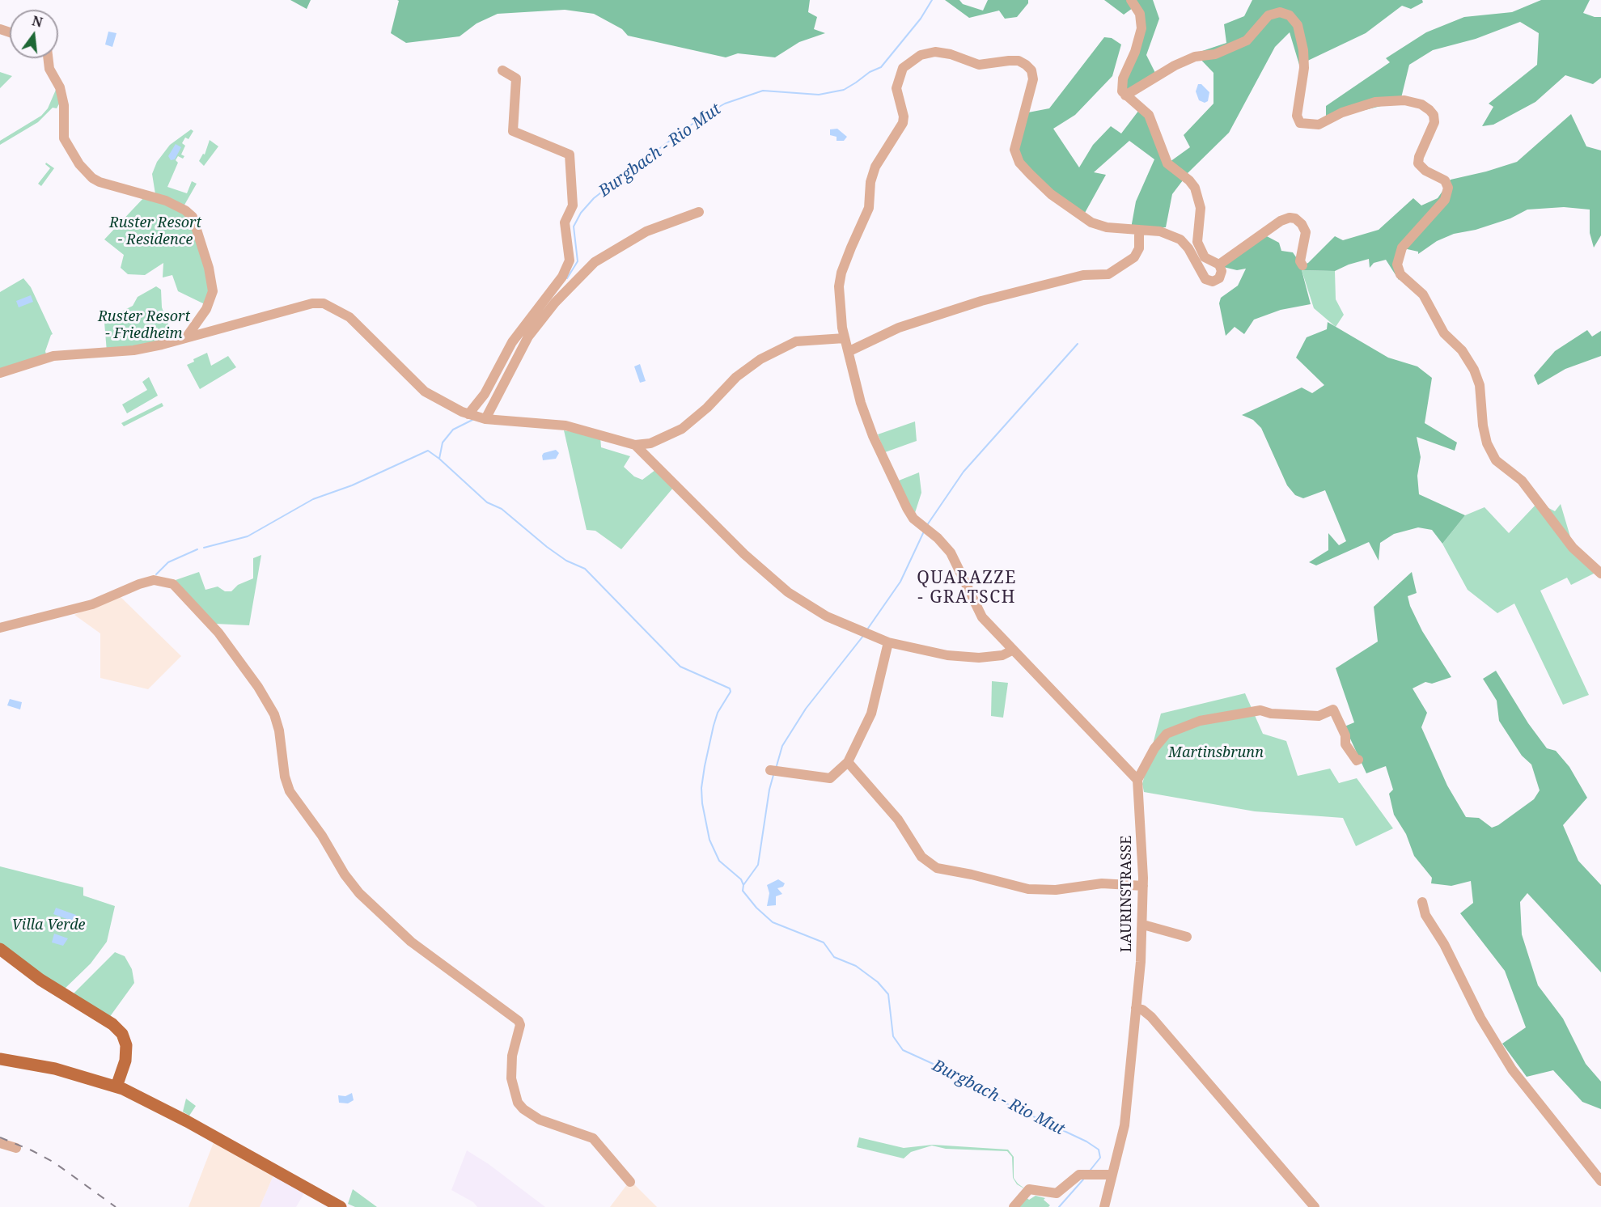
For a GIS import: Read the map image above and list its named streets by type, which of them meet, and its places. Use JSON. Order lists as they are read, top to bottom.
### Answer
{
  "streets": {
    "street": ["LAURINSTRASSE"]
  },
  "districts": ["QUARAZZE - GRATSCH"],
  "water": ["Burgbach - Rio Mut"],
  "parks": [
    "Ruster Resort - Residence",
    "Ruster Resort - Friedheim",
    "Martinsbrunn",
    "Villa Verde"
  ],
  "north": "top"
}
